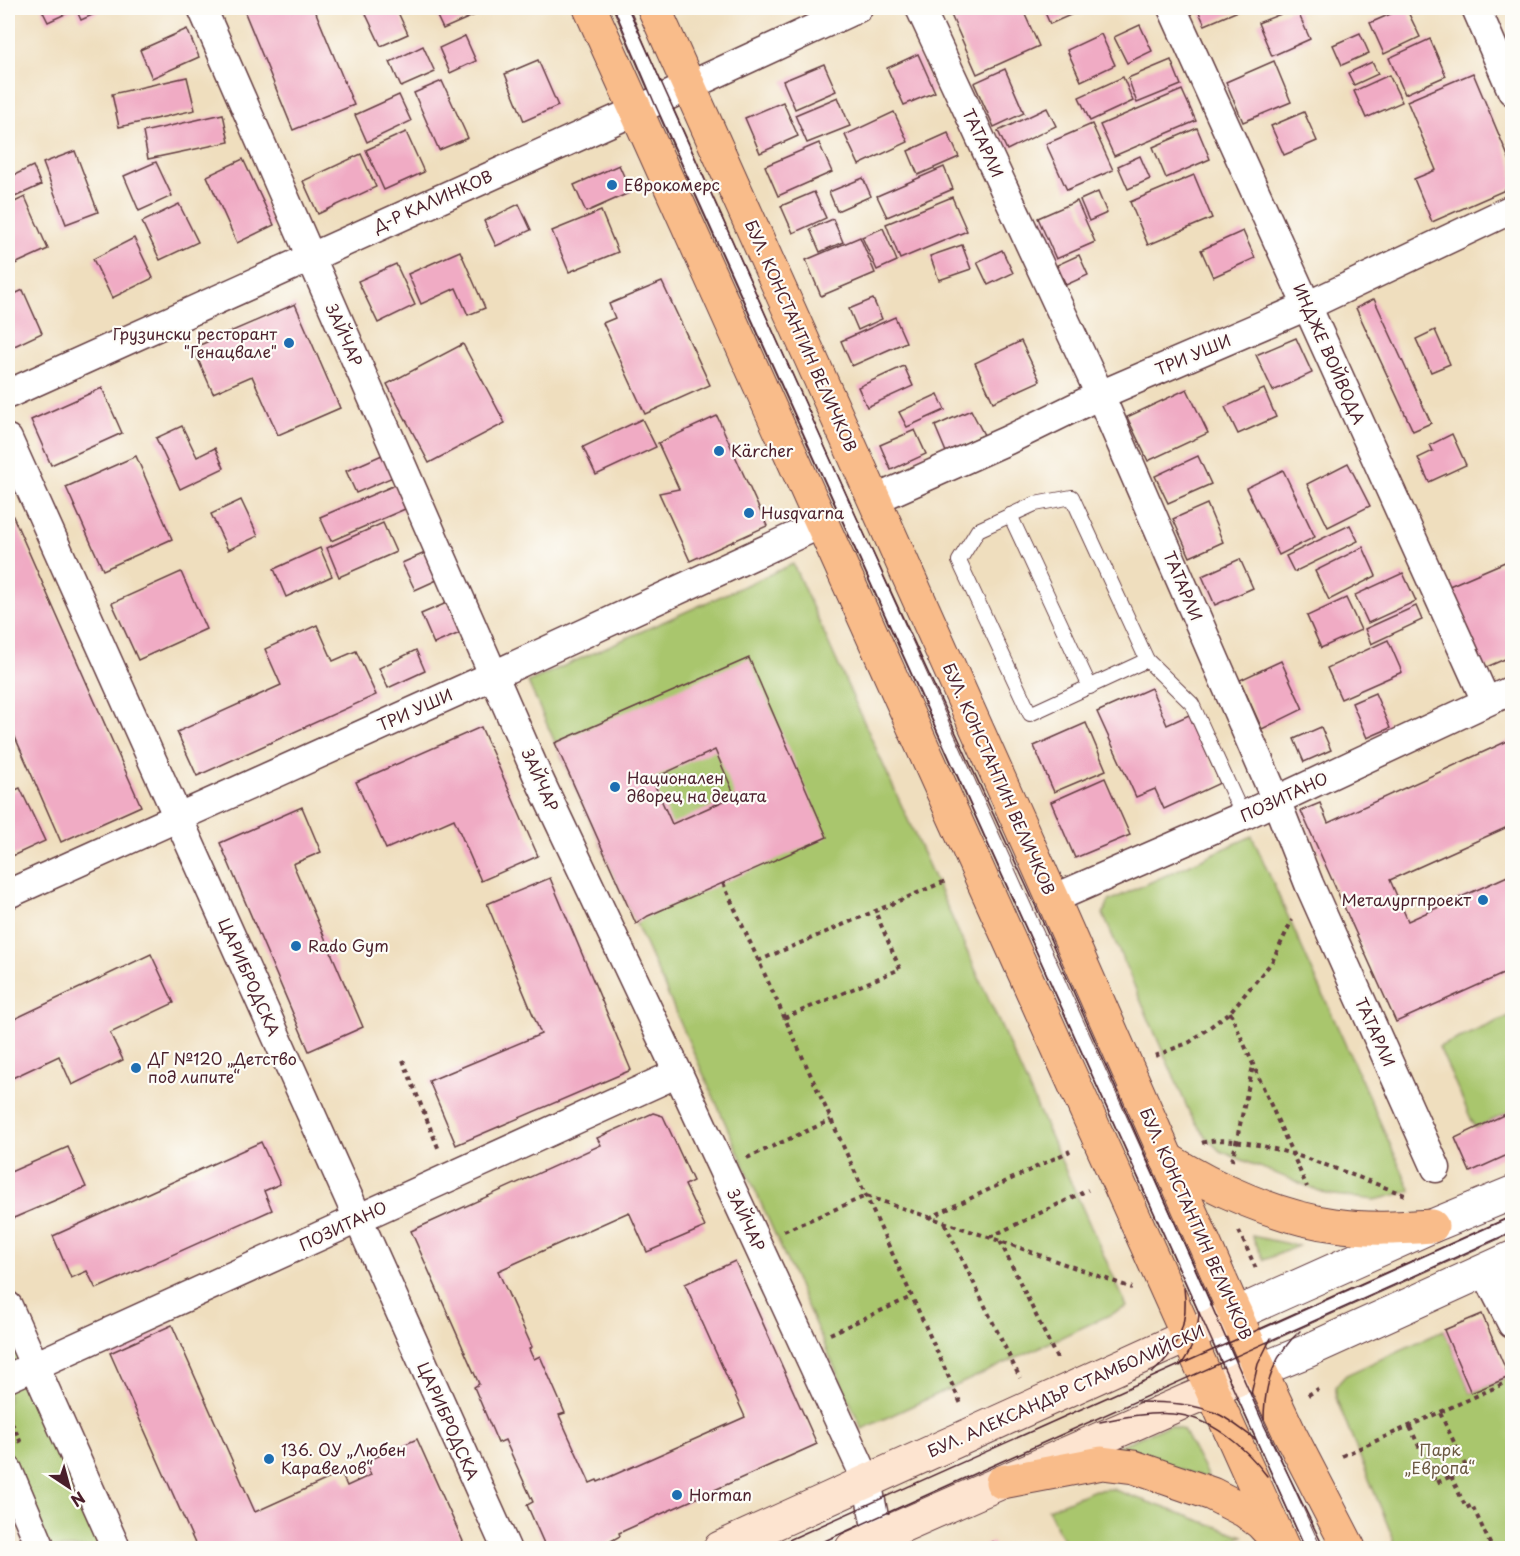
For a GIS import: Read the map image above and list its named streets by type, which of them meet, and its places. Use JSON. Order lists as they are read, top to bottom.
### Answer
{
  "streets": {
    "main road": ["БУЛ. КОНСТАНТИН ВЕЛИЧКОВ", "БУЛ. АЛЕКСАНДЪР СТАМБОЛИЙСКИ"],
    "street": [
      "ТАТАРЛИ",
      "Д-Р КАЛИНКОВ",
      "ЗАЙЧАР",
      "ИНДЖЕ ВОЙВОДА",
      "ТРИ УШИ",
      "ПОЗИТАНО",
      "ЦАРИБРОДСКА"
    ]
  },
  "crossings": [
    ["ТАТАРЛИ", "ТРИ УШИ"],
    ["ТАТАРЛИ", "ПОЗИТАНО"],
    ["Д-Р КАЛИНКОВ", "ЗАЙЧАР"],
    ["Д-Р КАЛИНКОВ", "БУЛ. КОНСТАНТИН ВЕЛИЧКОВ"],
    ["ЗАЙЧАР", "ТРИ УШИ"],
    ["ЗАЙЧАР", "ПОЗИТАНО"],
    ["ЗАЙЧАР", "БУЛ. АЛЕКСАНДЪР СТАМБОЛИЙСКИ"],
    ["БУЛ. КОНСТАНТИН ВЕЛИЧКОВ", "ТРИ УШИ"],
    ["БУЛ. КОНСТАНТИН ВЕЛИЧКОВ", "ПОЗИТАНО"],
    ["БУЛ. КОНСТАНТИН ВЕЛИЧКОВ", "БУЛ. АЛЕКСАНДЪР СТАМБОЛИЙСКИ"],
    ["ИНДЖЕ ВОЙВОДА", "ТРИ УШИ"],
    ["ИНДЖЕ ВОЙВОДА", "ПОЗИТАНО"],
    ["ТРИ УШИ", "ЦАРИБРОДСКА"],
    ["ПОЗИТАНО", "ЦАРИБРОДСКА"]
  ],
  "parks": ["Парк „Европа“"],
  "places": [
    "Еврокомерс",
    "Грузински ресторант \"Генацвале\"",
    "Kärcher",
    "Husqvarna",
    "Национален дворец на децата",
    "Металургпроект",
    "Rado Gym",
    "ДГ №120 „Детство под липите“",
    "136. ОУ „Любен Каравелов“",
    "Horman"
  ],
  "north": "bottom right"
}
